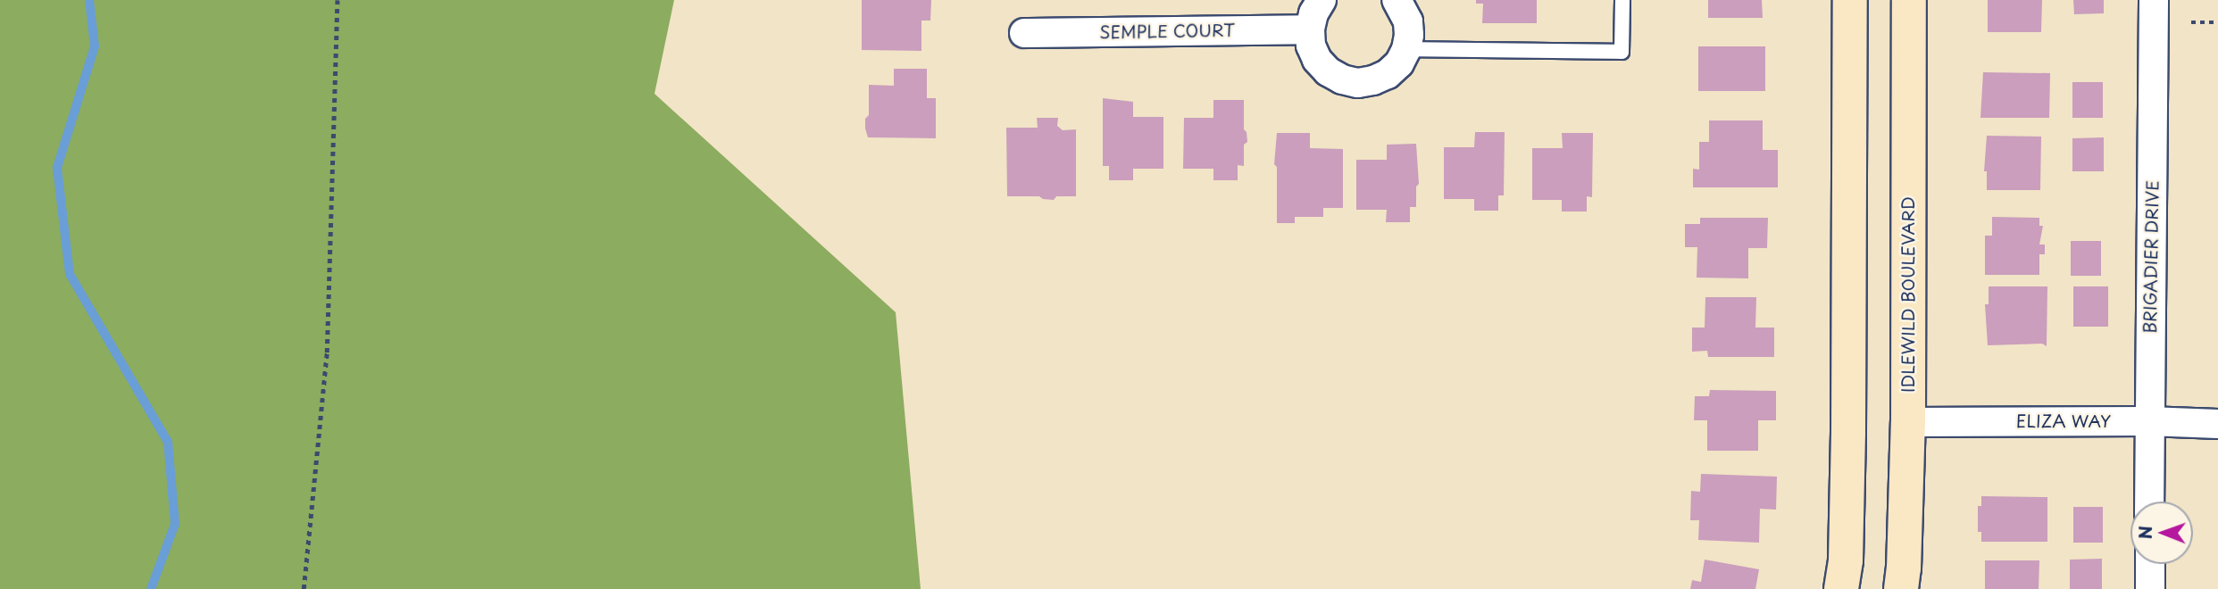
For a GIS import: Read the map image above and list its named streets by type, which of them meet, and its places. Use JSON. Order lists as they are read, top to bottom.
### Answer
{
  "streets": {
    "street": [
      "SEMPLE COURT",
      "BRIGADIER DRIVE",
      "IDLEWILD BOULEVARD",
      "ELIZA WAY"
    ]
  },
  "crossings": [
    ["BRIGADIER DRIVE", "ELIZA WAY"],
    ["IDLEWILD BOULEVARD", "ELIZA WAY"]
  ],
  "north": "left"
}
